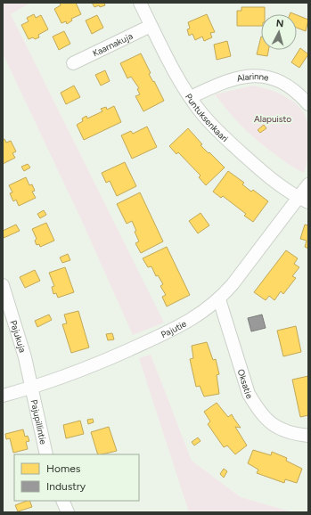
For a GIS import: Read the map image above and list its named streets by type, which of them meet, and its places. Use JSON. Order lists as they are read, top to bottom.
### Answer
{
  "streets": {
    "street": [
      "Kaarnakuja",
      "Alarinne",
      "Puntuksenkaari",
      "Pajutie",
      "Pajukuja",
      "Oksatie",
      "Pajupillintie"
    ]
  },
  "crossings": [
    ["Kaarnakuja", "Puntuksenkaari"],
    ["Alarinne", "Puntuksenkaari"],
    ["Puntuksenkaari", "Pajutie"],
    ["Pajutie", "Pajukuja"],
    ["Pajutie", "Oksatie"],
    ["Pajutie", "Pajupillintie"],
    ["Pajukuja", "Pajupillintie"]
  ],
  "parks": ["Alapuisto"],
  "legend": ["Homes", "Industry"],
  "north": "top"
}
